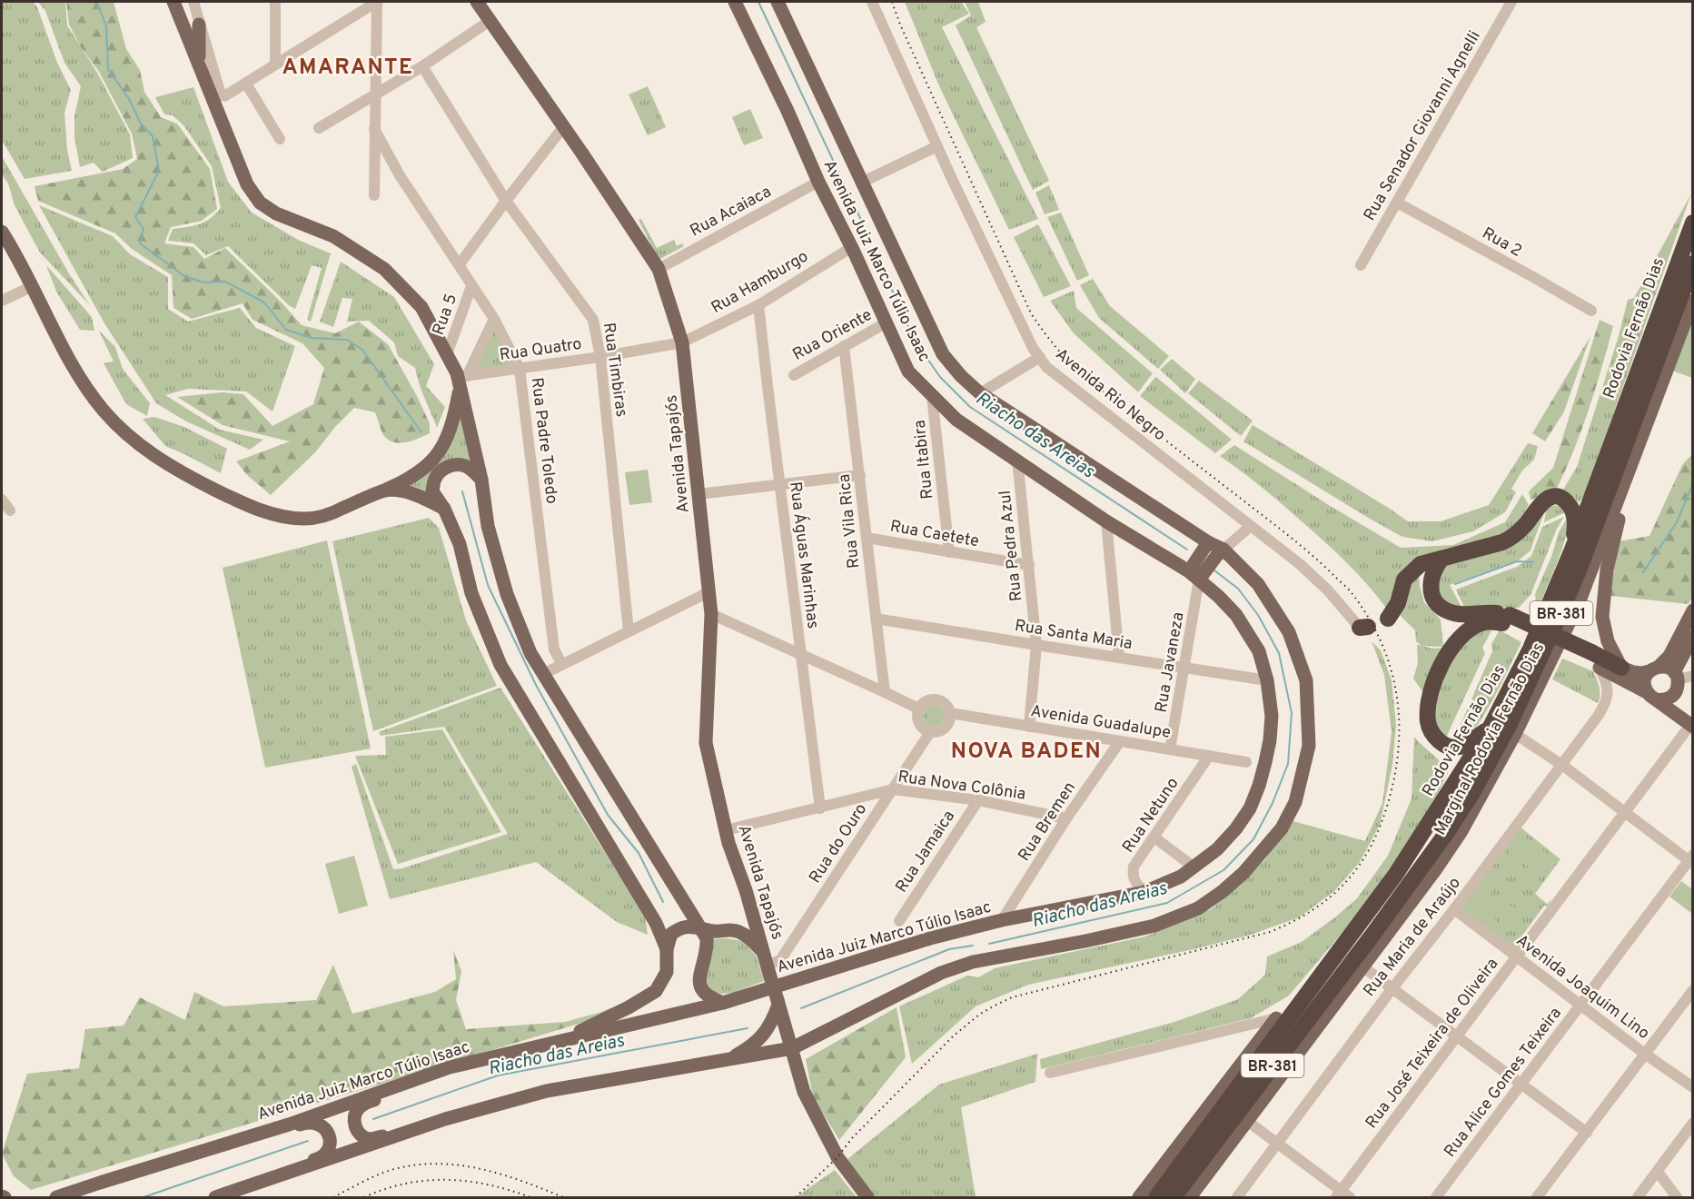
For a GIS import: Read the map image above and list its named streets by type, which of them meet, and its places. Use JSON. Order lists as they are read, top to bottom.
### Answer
{
  "streets": {
    "highway": ["Rodovia Fernão Dias", "BR-381"],
    "main road": ["Avenida Juiz Marco Túlio Isaac", "Avenida Tapajós", "Marginal Rodovia Fernão Dias"],
    "street": [
      "Rua Senador Giovanni Agnelli",
      "Rua Acaiaca",
      "Rua 2",
      "Rua Hamburgo",
      "Rua 5",
      "Rua Oriente",
      "Rua Quatro",
      "Rua Timbiras",
      "Avenida Rio Negro",
      "Rua Padre Toledo",
      "Rua Itabira",
      "Rua Vila Rica",
      "Rua Caetete",
      "Rua Pedra Azul",
      "Rua Águas Marinhas",
      "Rua Santa Maria",
      "Rua Javaneza",
      "Avenida Guadalupe",
      "Rua Nova Colônia",
      "Rua Netuno",
      "Rua Bremen",
      "Rua do Ouro",
      "Rua Jamaica",
      "Rua Maria de Araújo",
      "Avenida Joaquim Lino",
      "Rua José Teixeira de Oliveira",
      "Rua Alice Gomes Teixeira"
    ]
  },
  "crossings": [
    ["Rua Senador Giovanni Agnelli", "Rua 2"],
    ["Rua Acaiaca", "Avenida Juiz Marco Túlio Isaac"],
    ["Rua Acaiaca", "Avenida Tapajós"],
    ["Avenida Juiz Marco Túlio Isaac", "Rua Hamburgo"],
    ["Avenida Juiz Marco Túlio Isaac", "Rua Oriente"],
    ["Avenida Juiz Marco Túlio Isaac", "Rua Itabira"],
    ["Avenida Juiz Marco Túlio Isaac", "Rua Pedra Azul"],
    ["Avenida Juiz Marco Túlio Isaac", "Rua Santa Maria"],
    ["Avenida Juiz Marco Túlio Isaac", "Rua Javaneza"],
    ["Avenida Juiz Marco Túlio Isaac", "Rua Netuno"],
    ["Avenida Juiz Marco Túlio Isaac", "Rua Bremen"],
    ["Rua Hamburgo", "Rua Quatro"],
    ["Rua Hamburgo", "Avenida Tapajós"],
    ["Rua Hamburgo", "Rua Águas Marinhas"],
    ["Rua 5", "Rua Padre Toledo"],
    ["Rodovia Fernão Dias", "BR-381"],
    ["Rua Oriente", "Rua Vila Rica"],
    ["Rua Quatro", "Rua Timbiras"],
    ["Rua Quatro", "Rua Padre Toledo"],
    ["Rua Quatro", "Avenida Tapajós"],
    ["Avenida Tapajós", "Rua Nova Colônia"],
    ["Avenida Tapajós", "Rua do Ouro"],
    ["Rua Itabira", "Rua Caetete"],
    ["Rua Vila Rica", "Rua Caetete"],
    ["Rua Vila Rica", "Rua Santa Maria"],
    ["Rua Caetete", "Rua Pedra Azul"],
    ["Rua Pedra Azul", "Rua Santa Maria"],
    ["Rua Pedra Azul", "Avenida Guadalupe"],
    ["Rua Águas Marinhas", "Rua Nova Colônia"],
    ["Rua Santa Maria", "Rua Javaneza"],
    ["Rua Javaneza", "Avenida Guadalupe"],
    ["Avenida Guadalupe", "Rua Netuno"],
    ["Avenida Guadalupe", "Rua Bremen"],
    ["Avenida Guadalupe", "Rua do Ouro"],
    ["Rua Nova Colônia", "Rua Bremen"],
    ["Rua Nova Colônia", "Rua do Ouro"],
    ["Rua Nova Colônia", "Rua Jamaica"],
    ["Rua Maria de Araújo", "Avenida Joaquim Lino"],
    ["Avenida Joaquim Lino", "Rua José Teixeira de Oliveira"],
    ["Avenida Joaquim Lino", "Rua Alice Gomes Teixeira"]
  ],
  "districts": ["AMARANTE", "NOVA BADEN"],
  "water": ["Riacho das Areias"]
}
